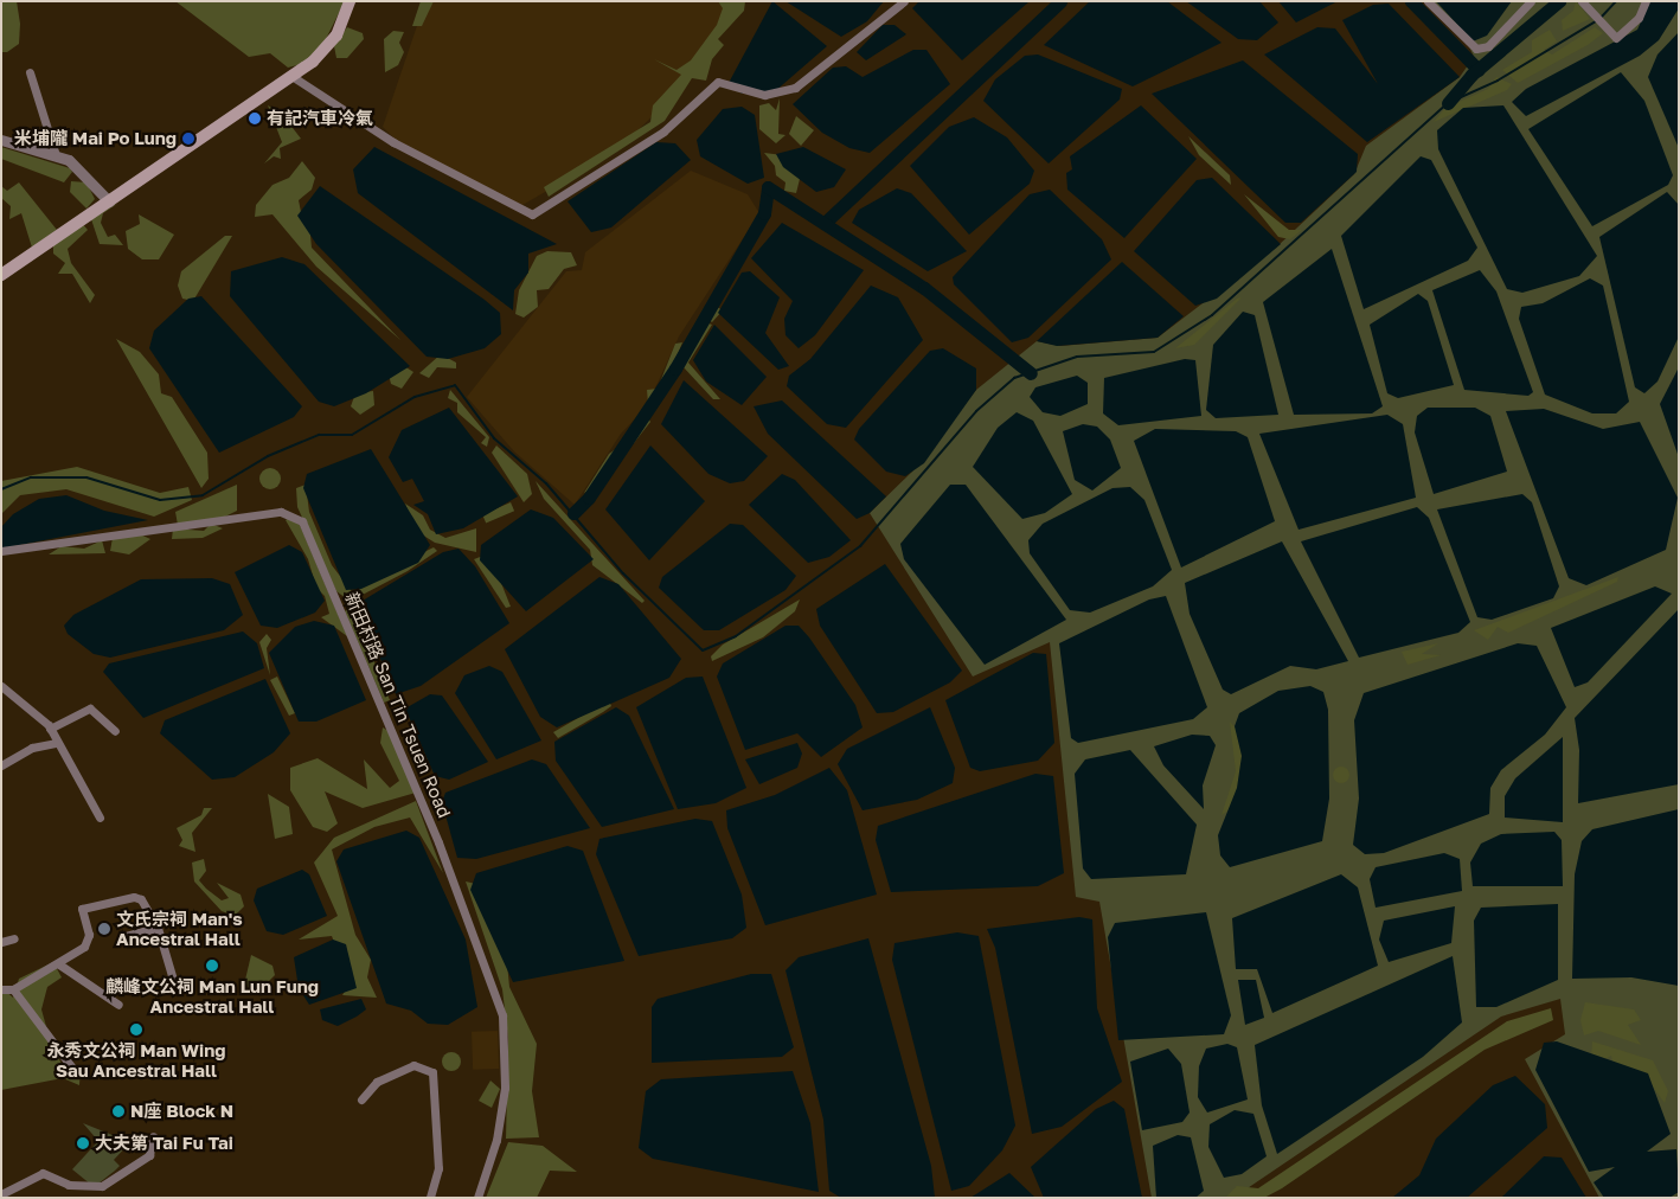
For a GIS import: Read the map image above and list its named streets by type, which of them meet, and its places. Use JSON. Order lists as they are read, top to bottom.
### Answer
{
  "streets": {
    "street": ["新田村路 San Tin Tsuen Road"]
  },
  "places": [
    "有記汽車冷氣",
    "米埔隴 Mai Po Lung",
    "文氏宗祠 Man's Ancestral Hall",
    "麟峰文公祠 Man Lun Fung Ancestral Hall",
    "永秀文公祠 Man Wing Sau Ancestral Hall",
    "N座 Block N",
    "大夫第 Tai Fu Tai"
  ]
}
